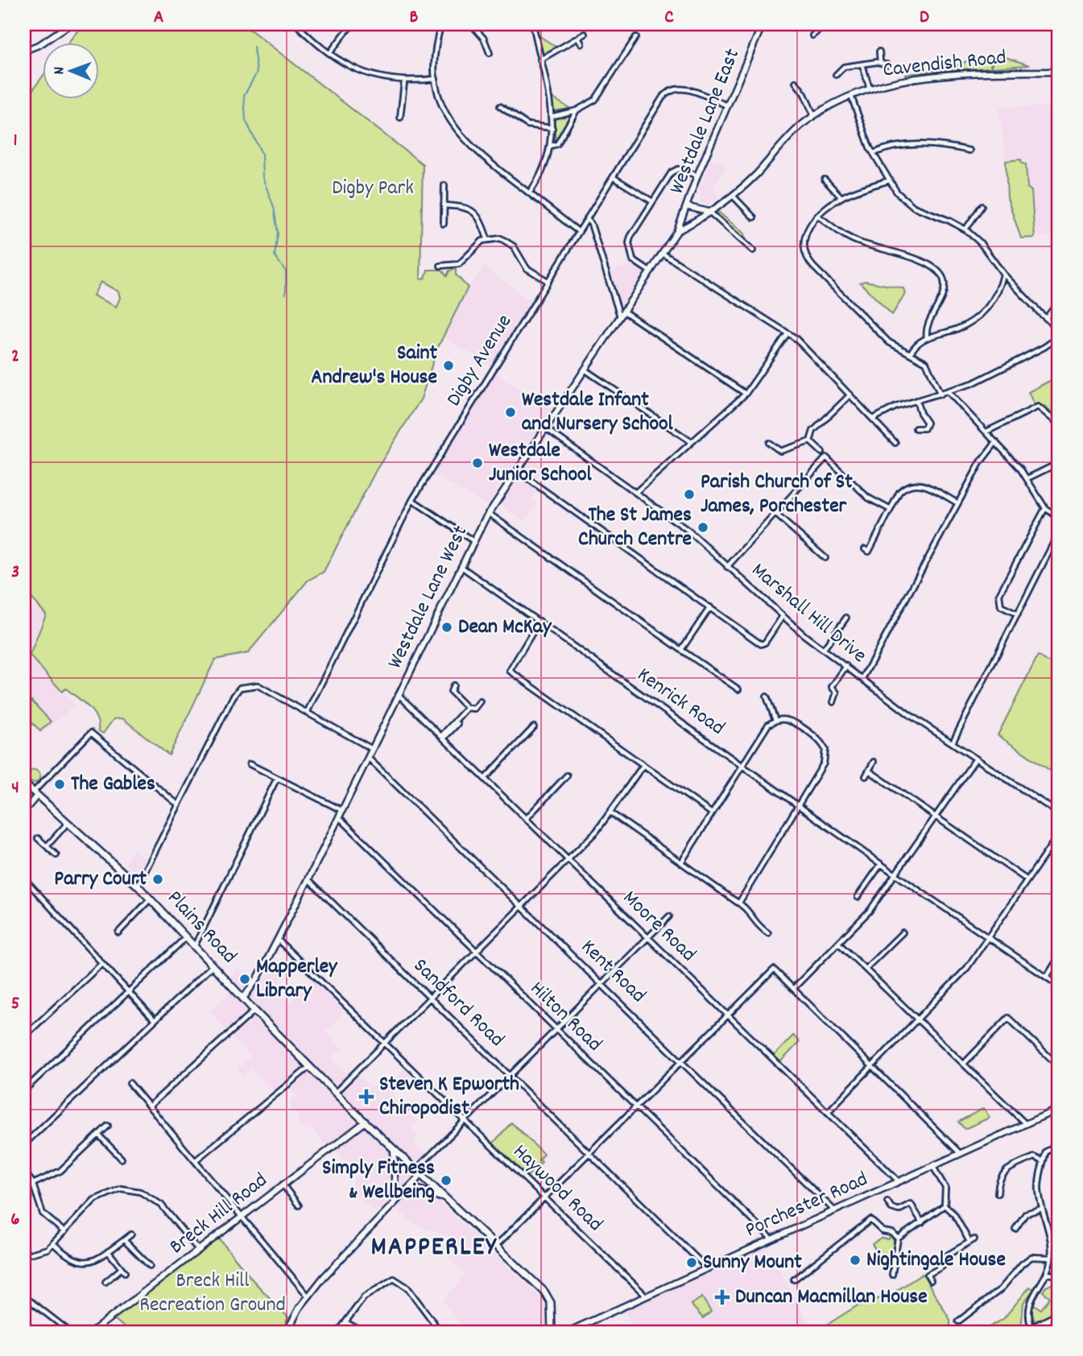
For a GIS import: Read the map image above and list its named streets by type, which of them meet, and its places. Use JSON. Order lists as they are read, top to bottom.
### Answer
{
  "streets": {
    "main road": ["Plains Road"],
    "street": [
      "Cavendish Road",
      "Westdale Lane East",
      "Digby Avenue",
      "Westdale Lane West",
      "Marshall Hill Drive",
      "Kenrick Road",
      "Moore Road",
      "Kent Road",
      "Sandford Road",
      "Hilton Road",
      "Haywood Road",
      "Porchester Road",
      "Breck Hill Road"
    ]
  },
  "crossings": [
    ["Cavendish Road", "Westdale Lane East"],
    ["Cavendish Road", "Westdale Lane West"],
    ["Westdale Lane East", "Digby Avenue"],
    ["Westdale Lane East", "Westdale Lane West"],
    ["Westdale Lane West", "Marshall Hill Drive"],
    ["Westdale Lane West", "Kenrick Road"],
    ["Westdale Lane West", "Moore Road"],
    ["Westdale Lane West", "Plains Road"],
    ["Westdale Lane West", "Kent Road"],
    ["Westdale Lane West", "Sandford Road"],
    ["Westdale Lane West", "Hilton Road"],
    ["Westdale Lane West", "Haywood Road"],
    ["Moore Road", "Porchester Road"],
    ["Plains Road", "Breck Hill Road"],
    ["Kent Road", "Porchester Road"],
    ["Sandford Road", "Porchester Road"],
    ["Hilton Road", "Porchester Road"],
    ["Haywood Road", "Porchester Road"]
  ],
  "districts": ["MAPPERLEY"],
  "parks": ["Digby Park", "Breck Hill Recreation Ground"],
  "places": {
    "other": [
      "Saint Andrew's House",
      "Westdale Infant and Nursery School",
      "Westdale Junior School",
      "Parish Church of St James, Porchester",
      "The St James Church Centre",
      "Dean McKay",
      "The Gables",
      "Parry Court",
      "Mapperley Library",
      "Simply Fitness & Wellbeing",
      "Nightingale House",
      "Sunny Mount"
    ],
    "health": ["Steven K Epworth Chiropodist", "Duncan Macmillan House"]
  },
  "north": "left",
  "grid": {
    "columns": [
      "A",
      "B",
      "C",
      "D"
    ],
    "rows": [
      "1",
      "2",
      "3",
      "4",
      "5",
      "6"
    ]
  }
}
